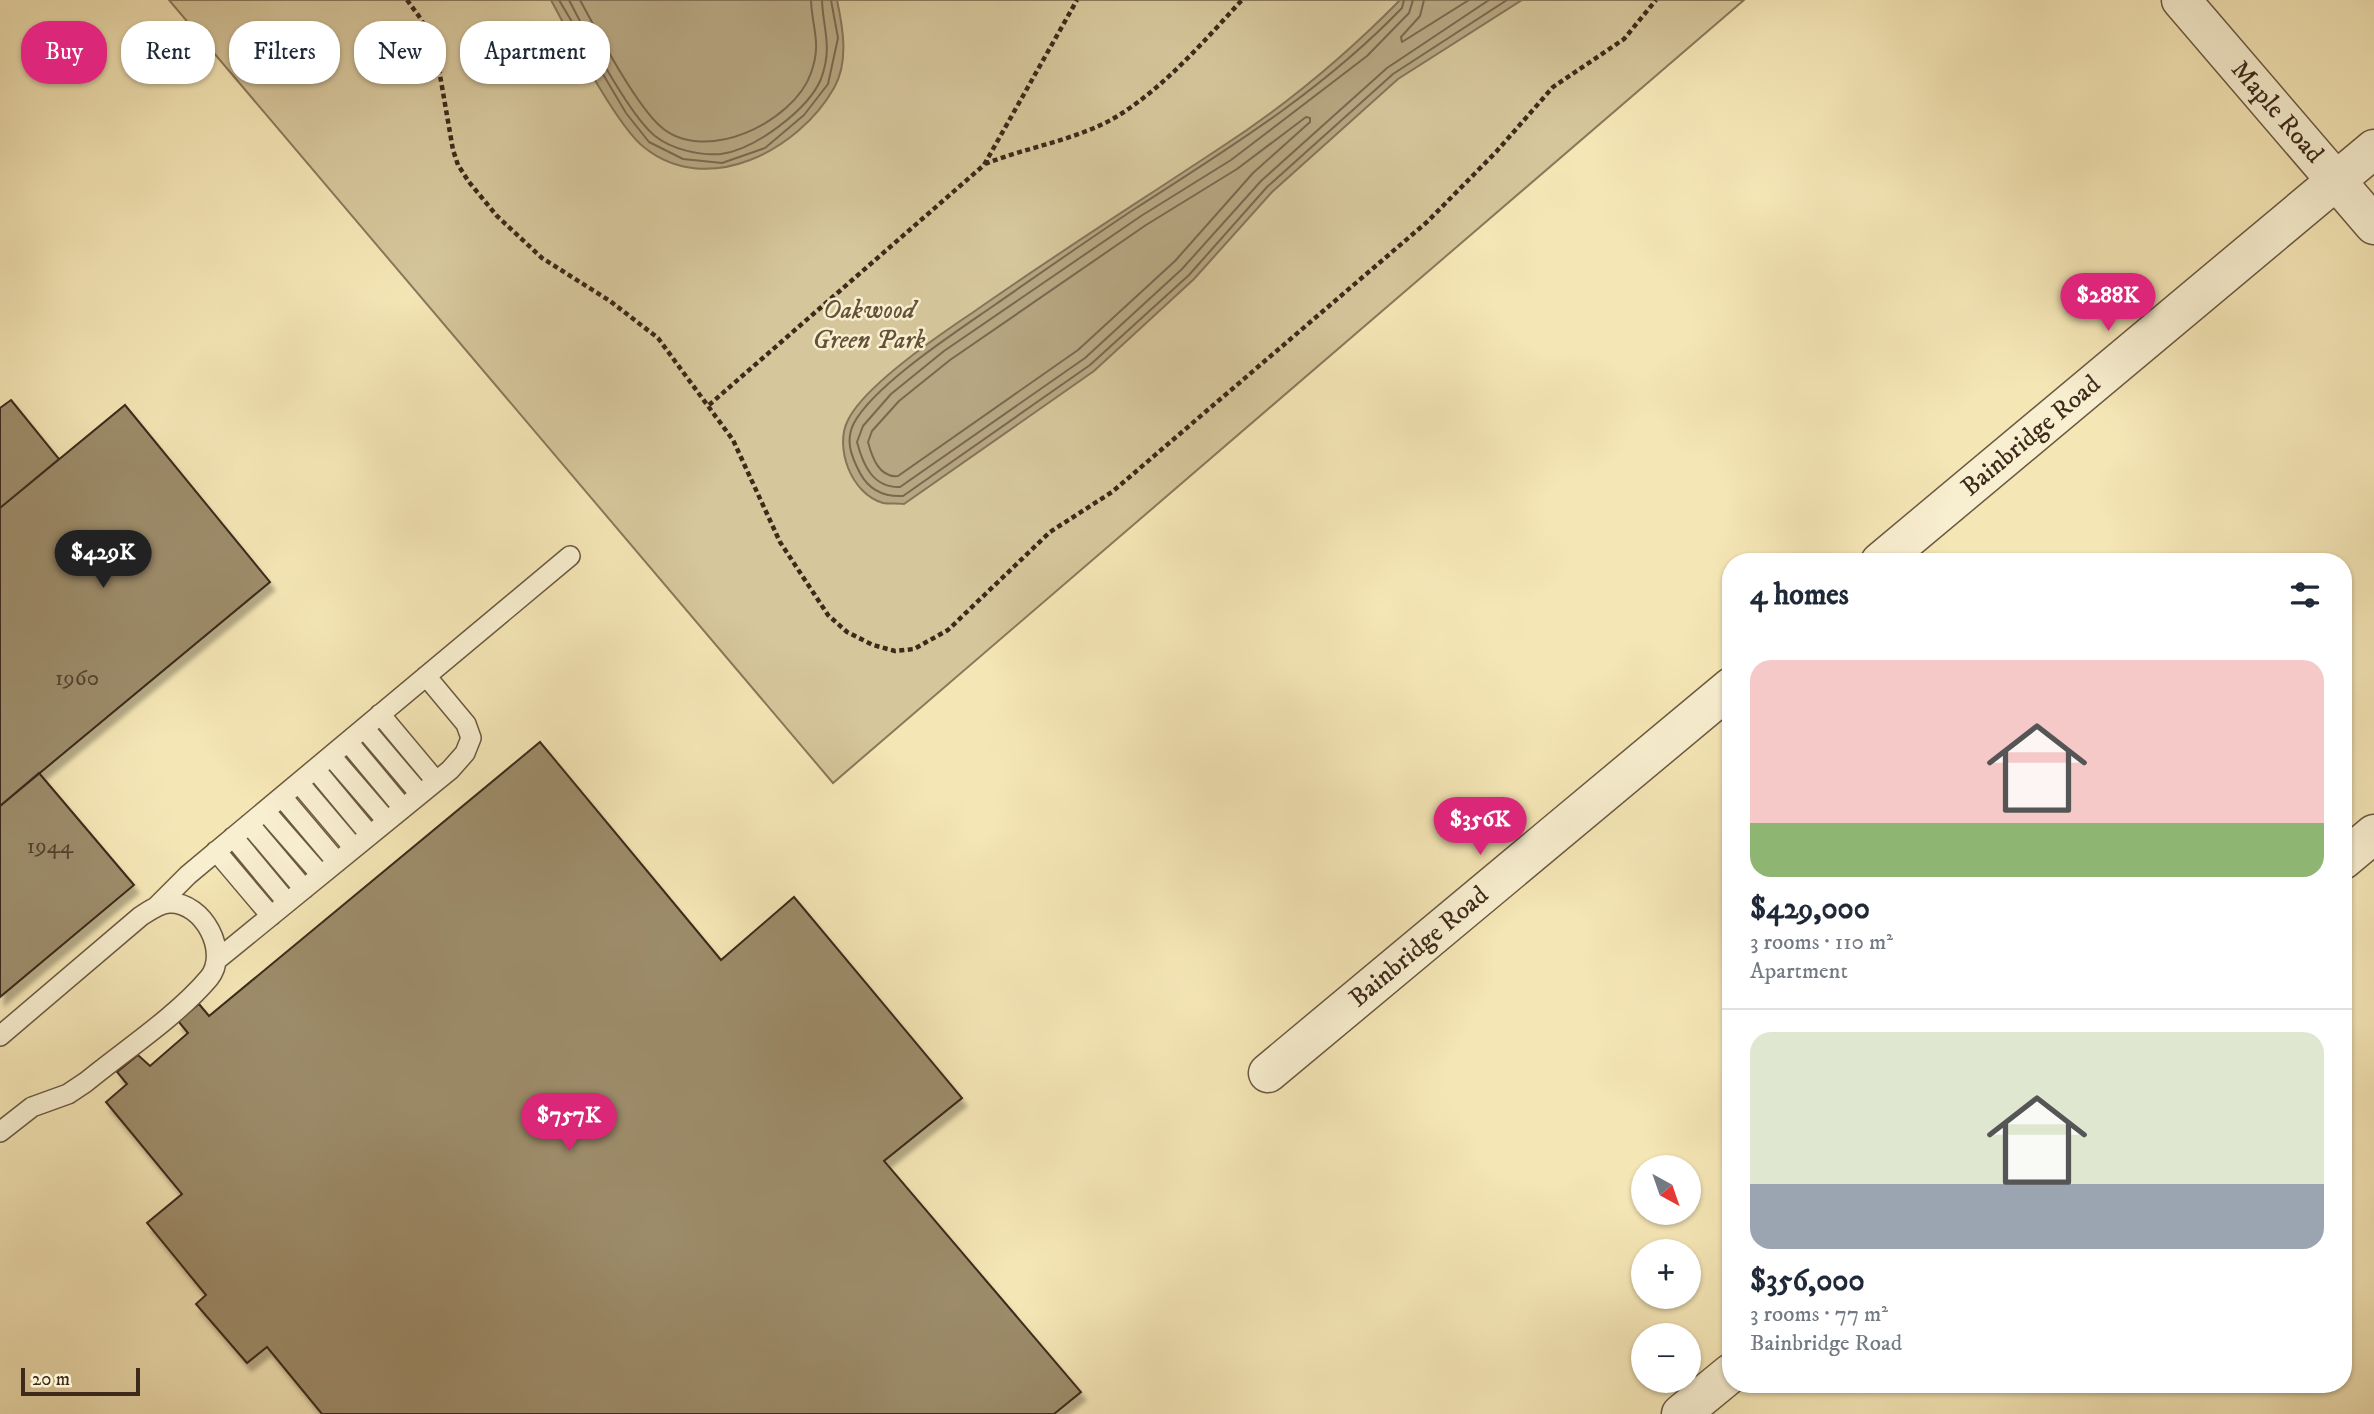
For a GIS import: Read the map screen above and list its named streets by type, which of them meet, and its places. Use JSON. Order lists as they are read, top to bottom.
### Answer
{
  "streets": {
    "street": ["Maple Road", "Bainbridge Road"]
  },
  "crossings": [
    ["Maple Road", "Bainbridge Road"]
  ],
  "parks": ["Oakwood Green Park"],
  "house_numbers": ["1960", "1944"],
  "scale_bar": "20 m",
  "north": "bottom right",
  "page": {
    "chip": [
      "Buy",
      "Rent",
      "Filters",
      "New",
      "Apartment"
    ],
    "price": [
      "$288K",
      "$429K",
      "$356K",
      "$757K"
    ],
    "heading": "4 homes",
    "list": [
      {
        "name": "$429,000",
        "note": "3 rooms · 110 m² · Apartment"
      },
      {
        "name": "$356,000",
        "note": "3 rooms · 77 m² · Bainbridge Road"
      }
    ],
    "map_buttons": ["+", "−"],
    "scale": "20 m"
  }
}
